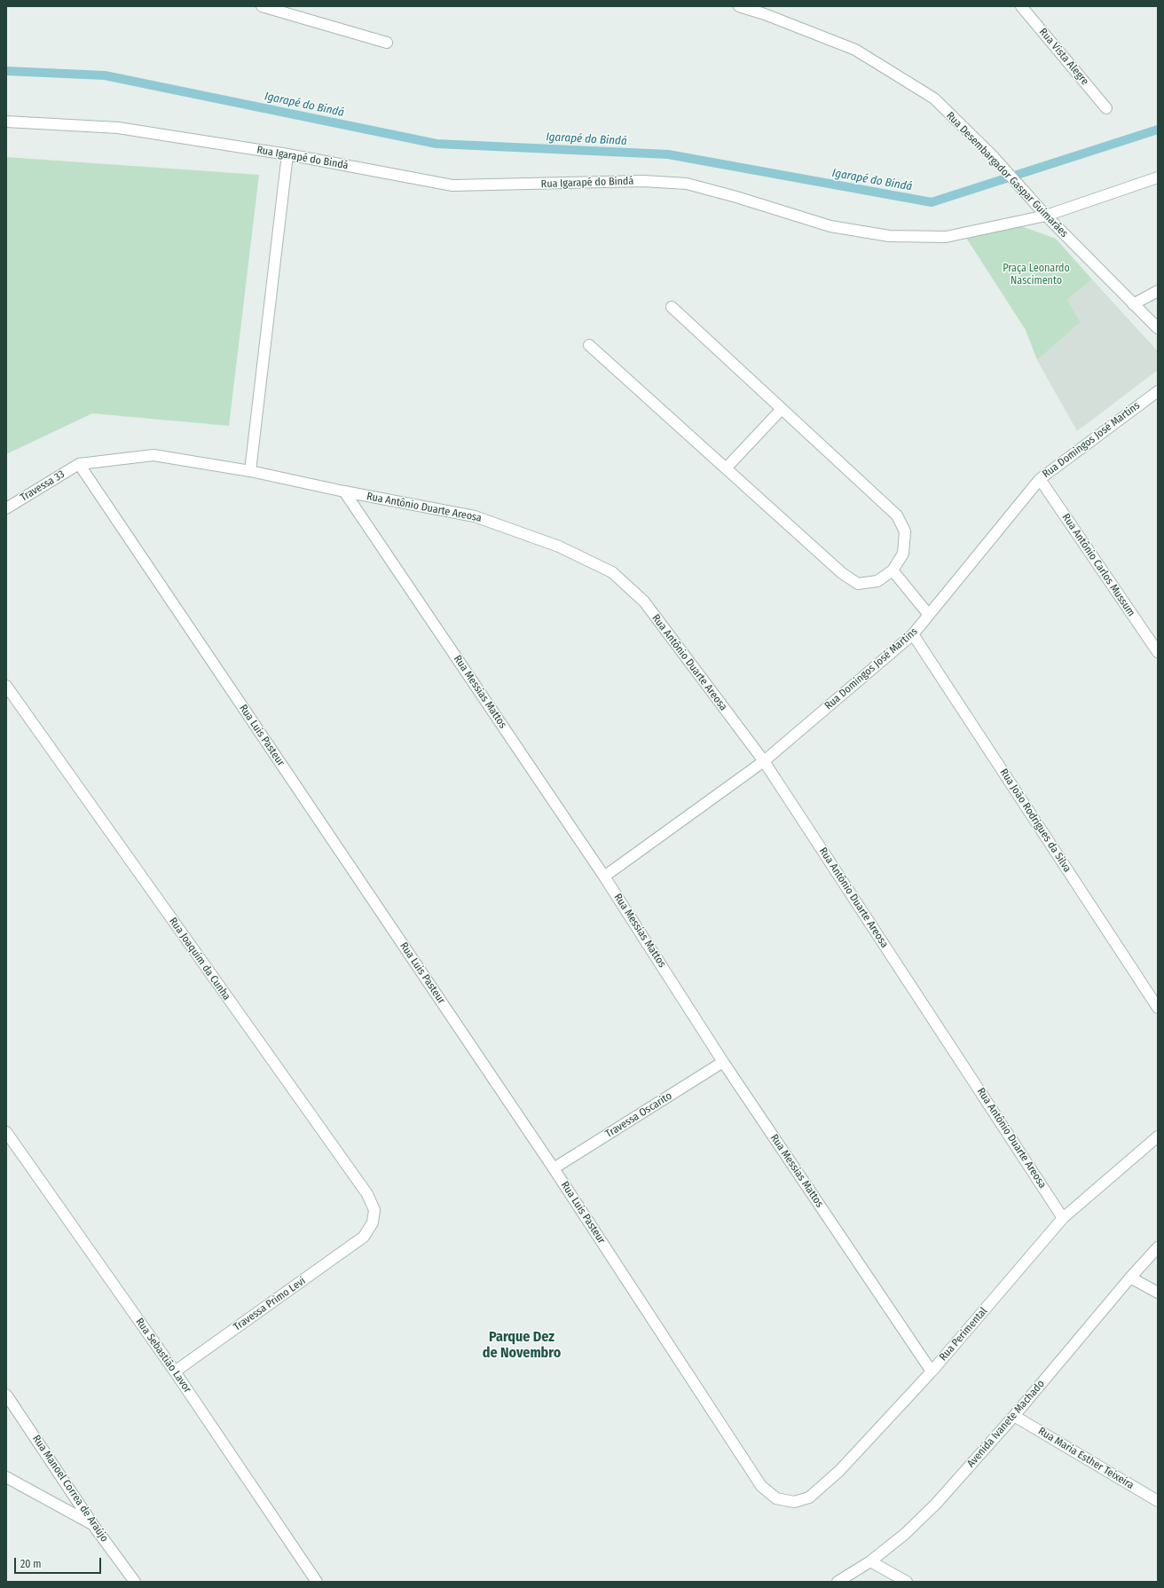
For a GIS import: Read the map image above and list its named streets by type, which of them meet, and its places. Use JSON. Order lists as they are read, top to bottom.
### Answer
{
  "streets": {
    "street": [
      "Rua Vista Alegre",
      "Rua Igarapé do Bindá",
      "Rua Desembargador Gaspar Guimarães",
      "Rua Domingos José Martins",
      "Travessa 33",
      "Rua Antônio Duarte Areosa",
      "Rua Antônio Carlos Mussum",
      "Rua Messias Mattos",
      "Rua Luis Pasteur",
      "Rua João Rodrigues da Silva",
      "Rua Joaquim da Cunha",
      "Travessa Oscarito",
      "Travessa Primo Levi",
      "Rua Perimental",
      "Rua Sebastião Lavor",
      "Avenida Ivanete Machado",
      "Rua Maria Esther Teixeira",
      "Rua Manoel Correa de Araújo"
    ]
  },
  "crossings": [
    ["Rua Igarapé do Bindá", "Rua Desembargador Gaspar Guimarães"],
    ["Rua Domingos José Martins", "Rua Antônio Duarte Areosa"],
    ["Rua Domingos José Martins", "Rua Antônio Carlos Mussum"],
    ["Rua Domingos José Martins", "Rua Messias Mattos"],
    ["Rua Domingos José Martins", "Rua João Rodrigues da Silva"],
    ["Travessa 33", "Rua Antônio Duarte Areosa"],
    ["Travessa 33", "Rua Luis Pasteur"],
    ["Rua Antônio Duarte Areosa", "Rua Messias Mattos"],
    ["Rua Antônio Duarte Areosa", "Rua Luis Pasteur"],
    ["Rua Antônio Duarte Areosa", "Rua Perimental"],
    ["Rua Messias Mattos", "Travessa Oscarito"],
    ["Rua Messias Mattos", "Rua Perimental"],
    ["Rua Luis Pasteur", "Travessa Oscarito"],
    ["Rua Luis Pasteur", "Rua Perimental"],
    ["Rua Joaquim da Cunha", "Travessa Primo Levi"],
    ["Travessa Primo Levi", "Rua Sebastião Lavor"],
    ["Avenida Ivanete Machado", "Rua Maria Esther Teixeira"]
  ],
  "districts": ["Parque Dez de Novembro"],
  "water": ["Igarapé do Bindá"],
  "parks": ["Praça Leonardo Nascimento"],
  "scale_bar": "20 m"
}
